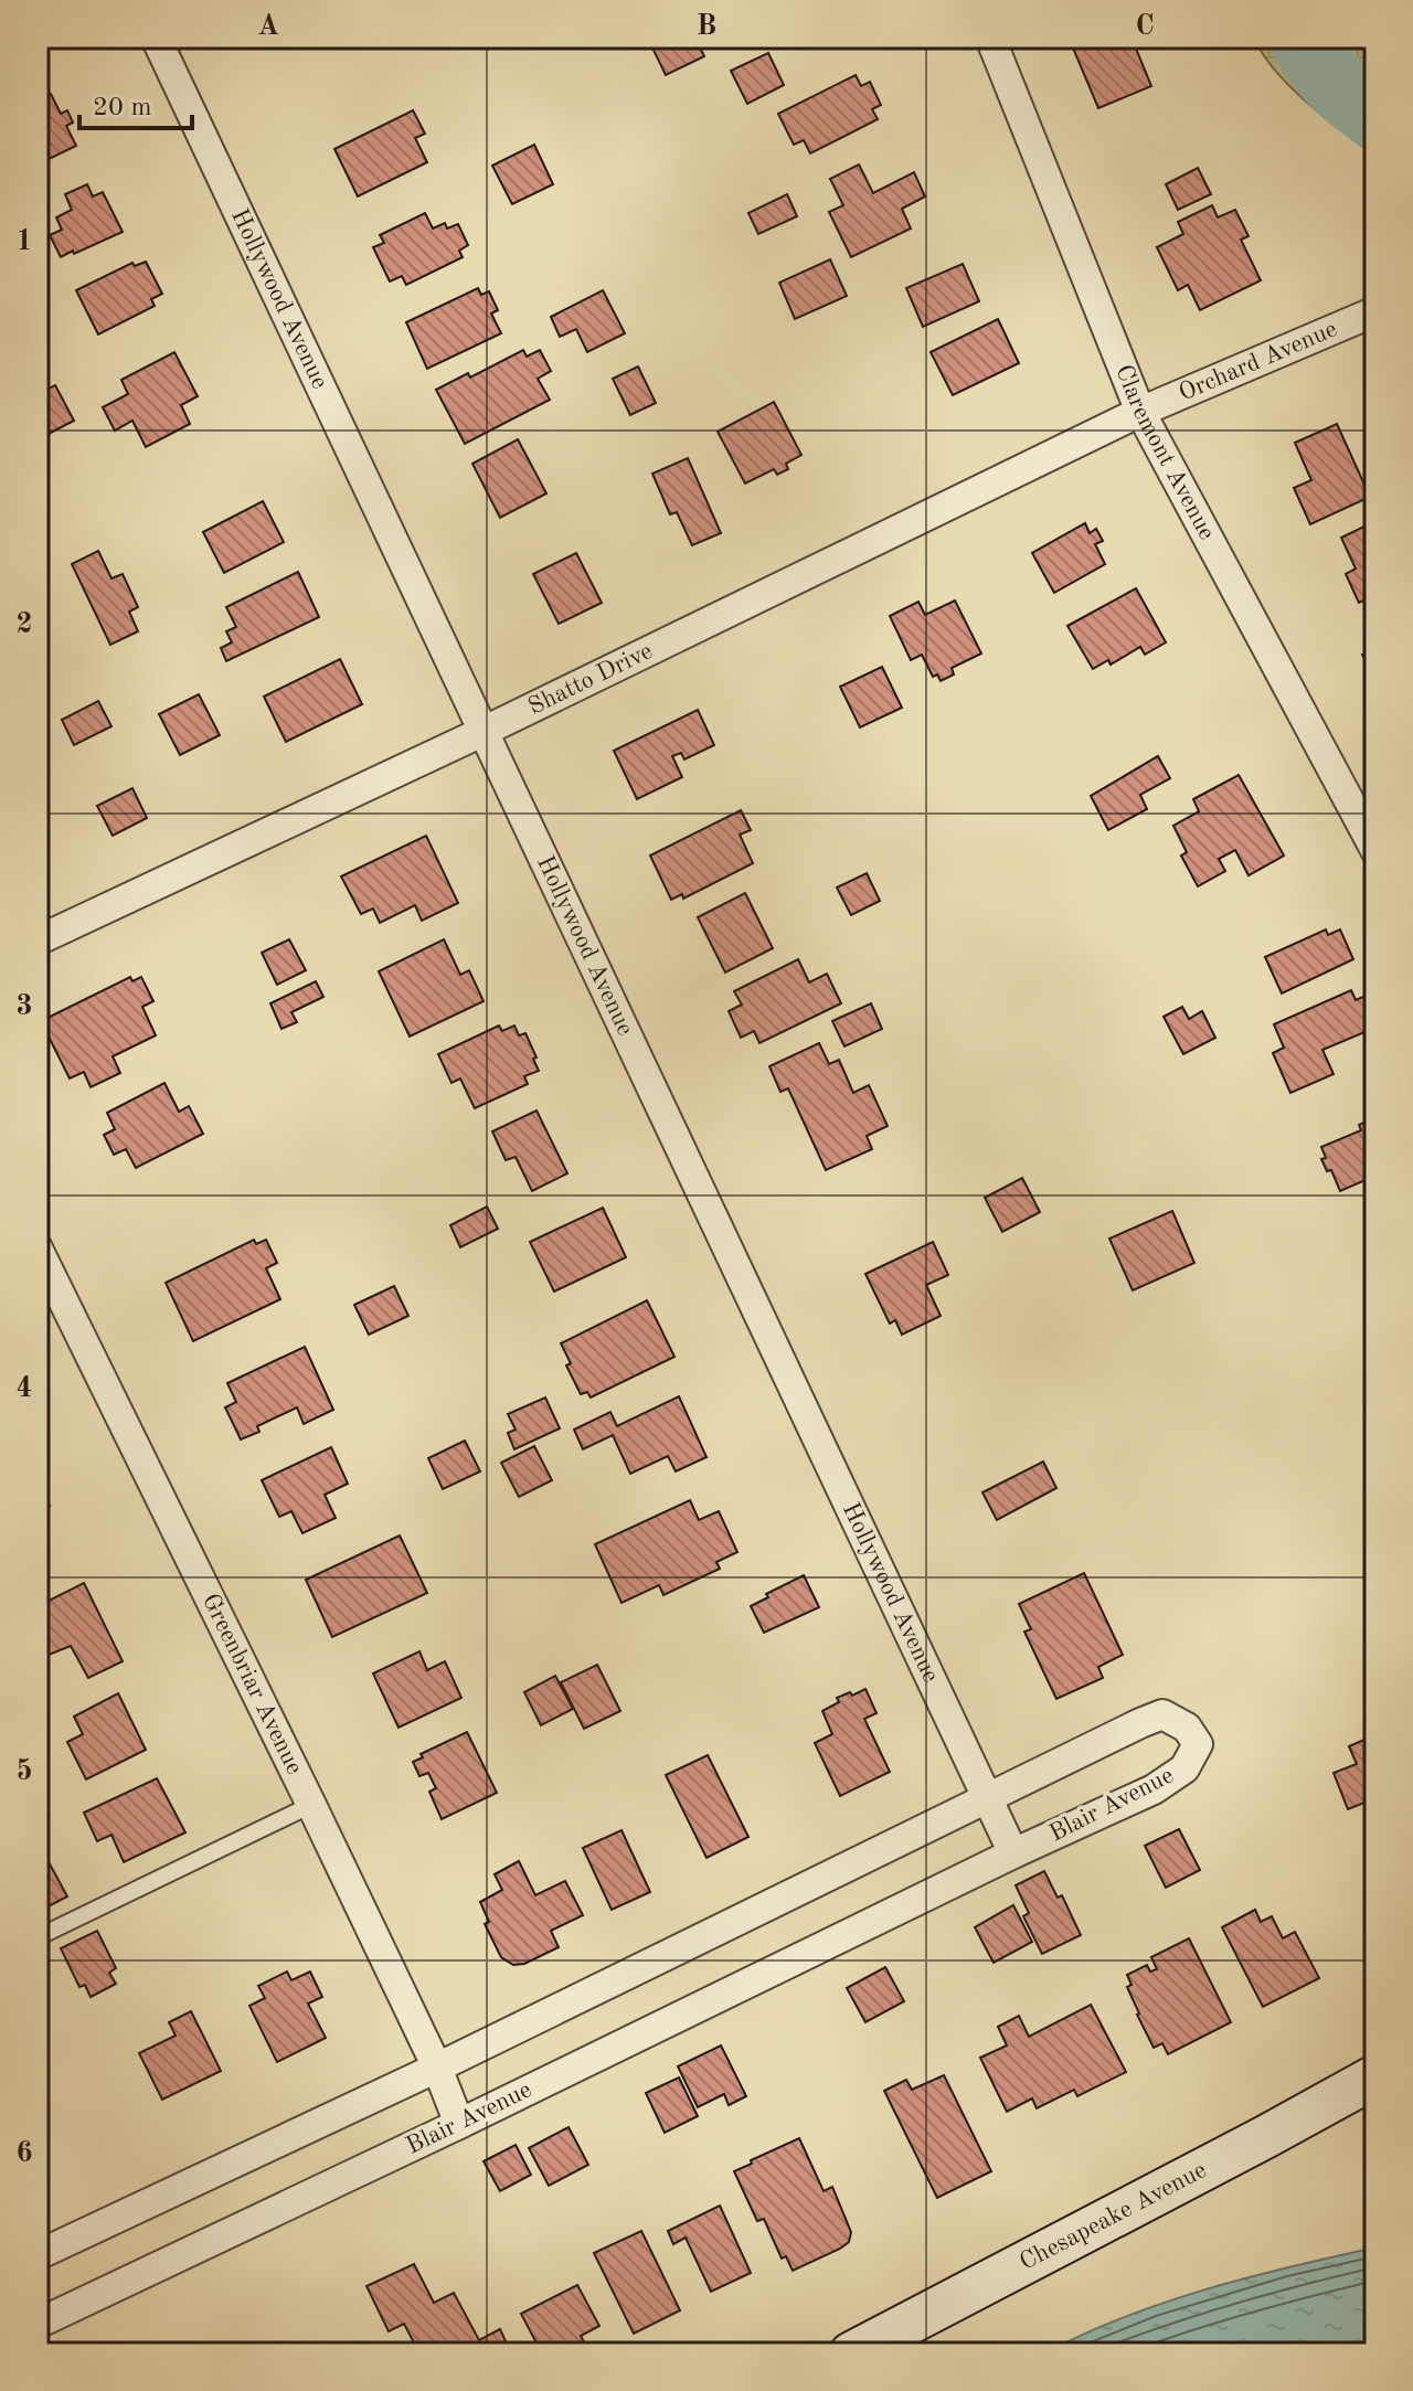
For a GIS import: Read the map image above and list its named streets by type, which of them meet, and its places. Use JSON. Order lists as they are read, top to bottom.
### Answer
{
  "streets": {
    "main road": ["Chesapeake Avenue"],
    "street": [
      "Hollywood Avenue",
      "Orchard Avenue",
      "Claremont Avenue",
      "Shatto Drive",
      "Greenbriar Avenue",
      "Blair Avenue"
    ]
  },
  "crossings": [
    ["Hollywood Avenue", "Shatto Drive"],
    ["Hollywood Avenue", "Blair Avenue"],
    ["Orchard Avenue", "Claremont Avenue"],
    ["Orchard Avenue", "Shatto Drive"],
    ["Claremont Avenue", "Shatto Drive"],
    ["Greenbriar Avenue", "Blair Avenue"]
  ],
  "scale_bar": "20 m",
  "grid": {
    "columns": ["A", "B", "C"],
    "rows": [
      "1",
      "2",
      "3",
      "4",
      "5",
      "6"
    ]
  }
}
